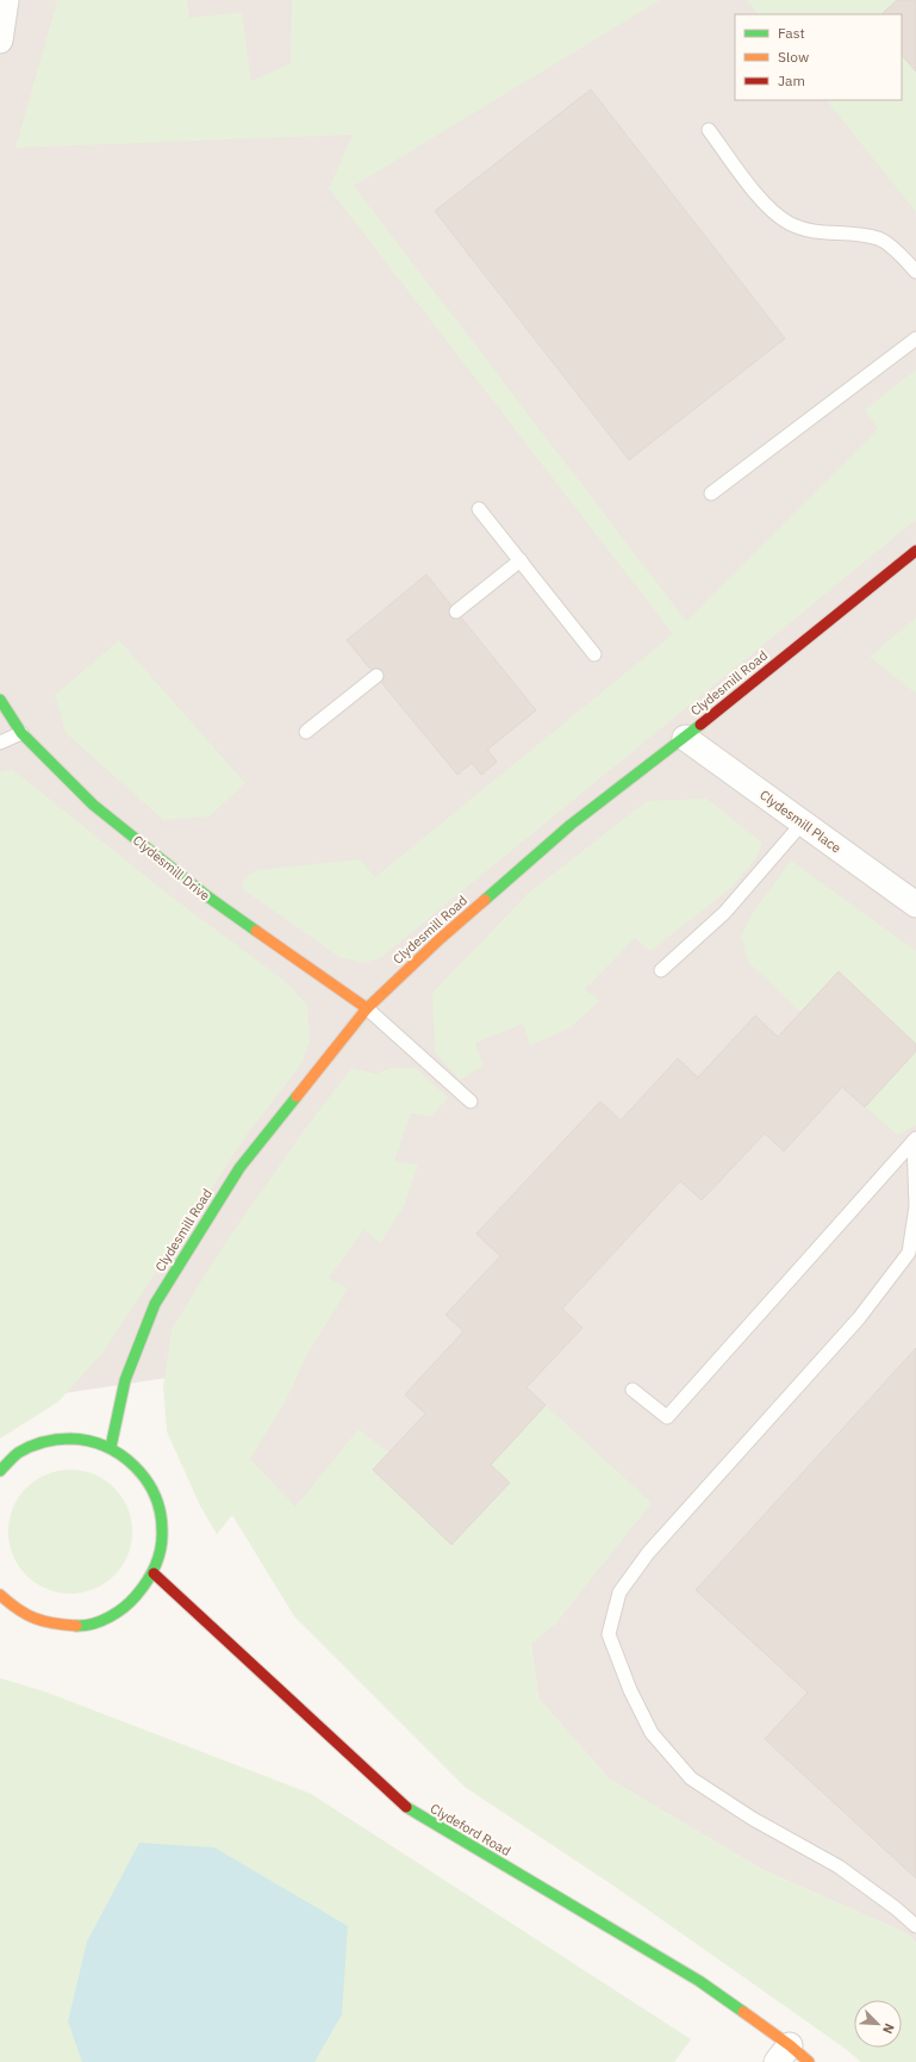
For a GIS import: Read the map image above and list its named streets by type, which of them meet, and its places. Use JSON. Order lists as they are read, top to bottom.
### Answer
{
  "streets": {
    "street": [
      "Clydesmill Road",
      "Clydesmill Place",
      "Clydesmill Drive",
      "Clydeford Road"
    ]
  },
  "crossings": [
    ["Clydesmill Road", "Clydesmill Place"],
    ["Clydesmill Road", "Clydesmill Drive"]
  ],
  "legend": ["Fast", "Slow", "Jam"],
  "north": "bottom right"
}
